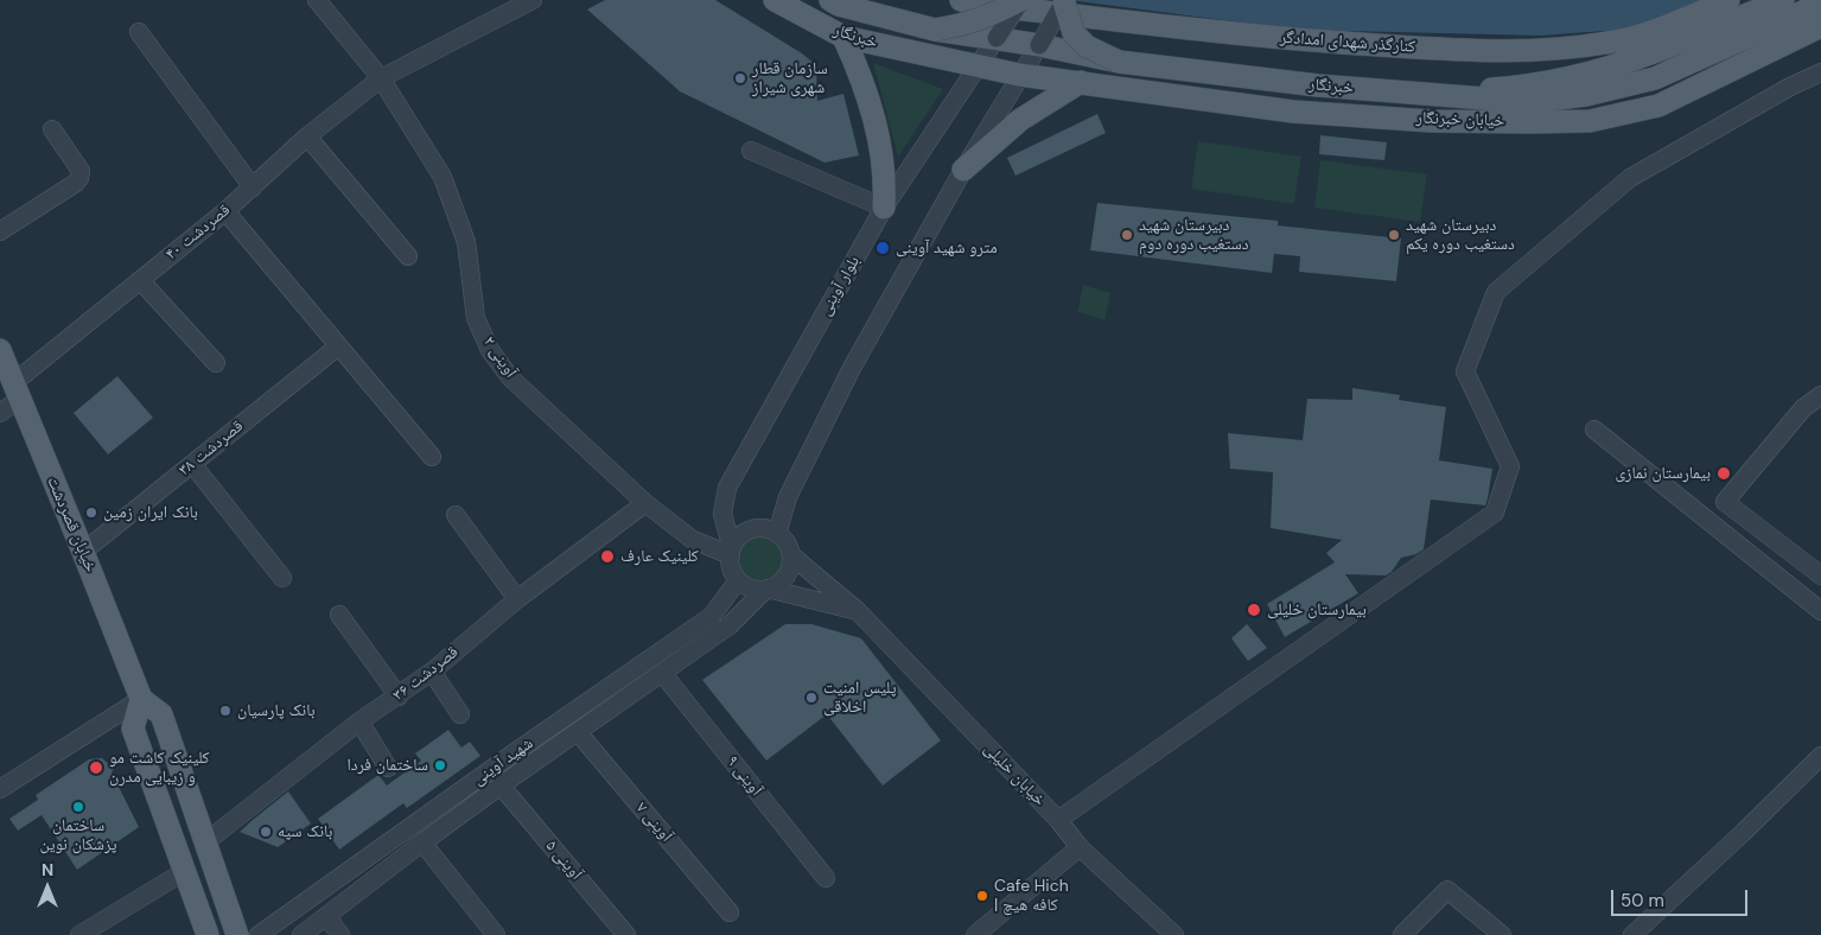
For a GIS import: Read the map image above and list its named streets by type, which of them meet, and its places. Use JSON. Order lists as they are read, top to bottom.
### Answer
{
  "streets": {
    "main road": [
      "خبرنگار",
      "کنارگذر شهدای امدادگر",
      "خیابان خبرنگار",
      "خیابان قصردشت"
    ],
    "street": [
      "۴۰ قصردشت",
      "بلوار آوینی",
      "۲ آوینی",
      "۳۸ قصردشت",
      "۳۶ قصردشت",
      "شهید آوینی",
      "خیابان خلیلی",
      "۹ آوینی",
      "۷ آوینی",
      "۵ آوینی"
    ]
  },
  "crossings": [
    ["خبرنگار", "خیابان خبرنگار"],
    ["خبرنگار", "بلوار آوینی"],
    ["۴۰ قصردشت", "۲ آوینی"],
    ["۴۰ قصردشت", "خیابان قصردشت"],
    ["بلوار آوینی", "۲ آوینی"],
    ["بلوار آوینی", "شهید آوینی"],
    ["بلوار آوینی", "خیابان خلیلی"],
    ["۲ آوینی", "۳۶ قصردشت"],
    ["۲ آوینی", "شهید آوینی"],
    ["۲ آوینی", "خیابان خلیلی"],
    ["۳۸ قصردشت", "خیابان قصردشت"],
    ["خیابان قصردشت", "۳۶ قصردشت"],
    ["شهید آوینی", "خیابان خلیلی"],
    ["شهید آوینی", "۹ آوینی"],
    ["شهید آوینی", "۷ آوینی"],
    ["شهید آوینی", "۵ آوینی"]
  ],
  "places": [
    "سازمان قطار شهری شیراز",
    "دبیرستان شهید دستغیب دوره دوم",
    "دبیرستان شهید دستغیب دوره یکم",
    "مترو شهید آوینی",
    "بیمارستان نمازی",
    "بانک ایران زمین",
    "کلینیک عارف",
    "بیمارستان خلیلی",
    "پلیس امنیت اخلاقی",
    "بانک پارسیان",
    "ساختمان فردا",
    "کلینیک کاشت مو و زیبایی مدرن",
    "ساختمان پزشکان نوین",
    "بانک سپه",
    "Cafe Hich | کافه هیچ"
  ],
  "scale_bar": "50 m",
  "north": "top"
}
